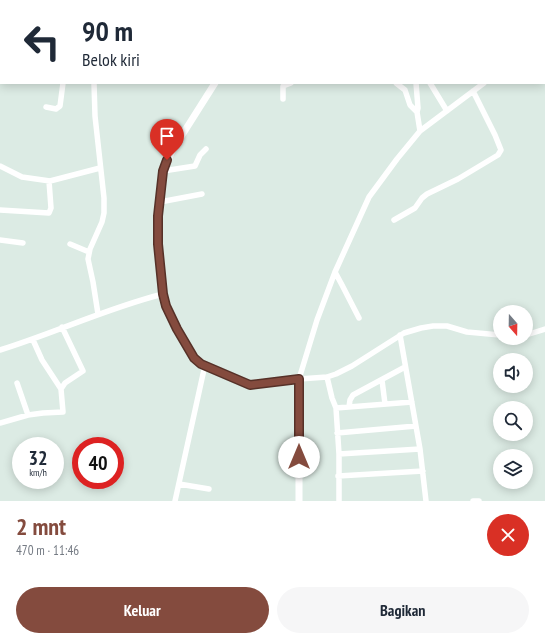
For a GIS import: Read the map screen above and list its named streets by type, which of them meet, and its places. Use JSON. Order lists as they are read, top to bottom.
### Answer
{
  "north": "bottom",
  "page": {
    "turn": ["90 m", "Belok kiri"],
    "speed": "32 km/h",
    "limit": "40",
    "heading": ["2 mnt", "470 m · 11:46"],
    "buttons": ["Keluar", "Bagikan"]
  }
}
